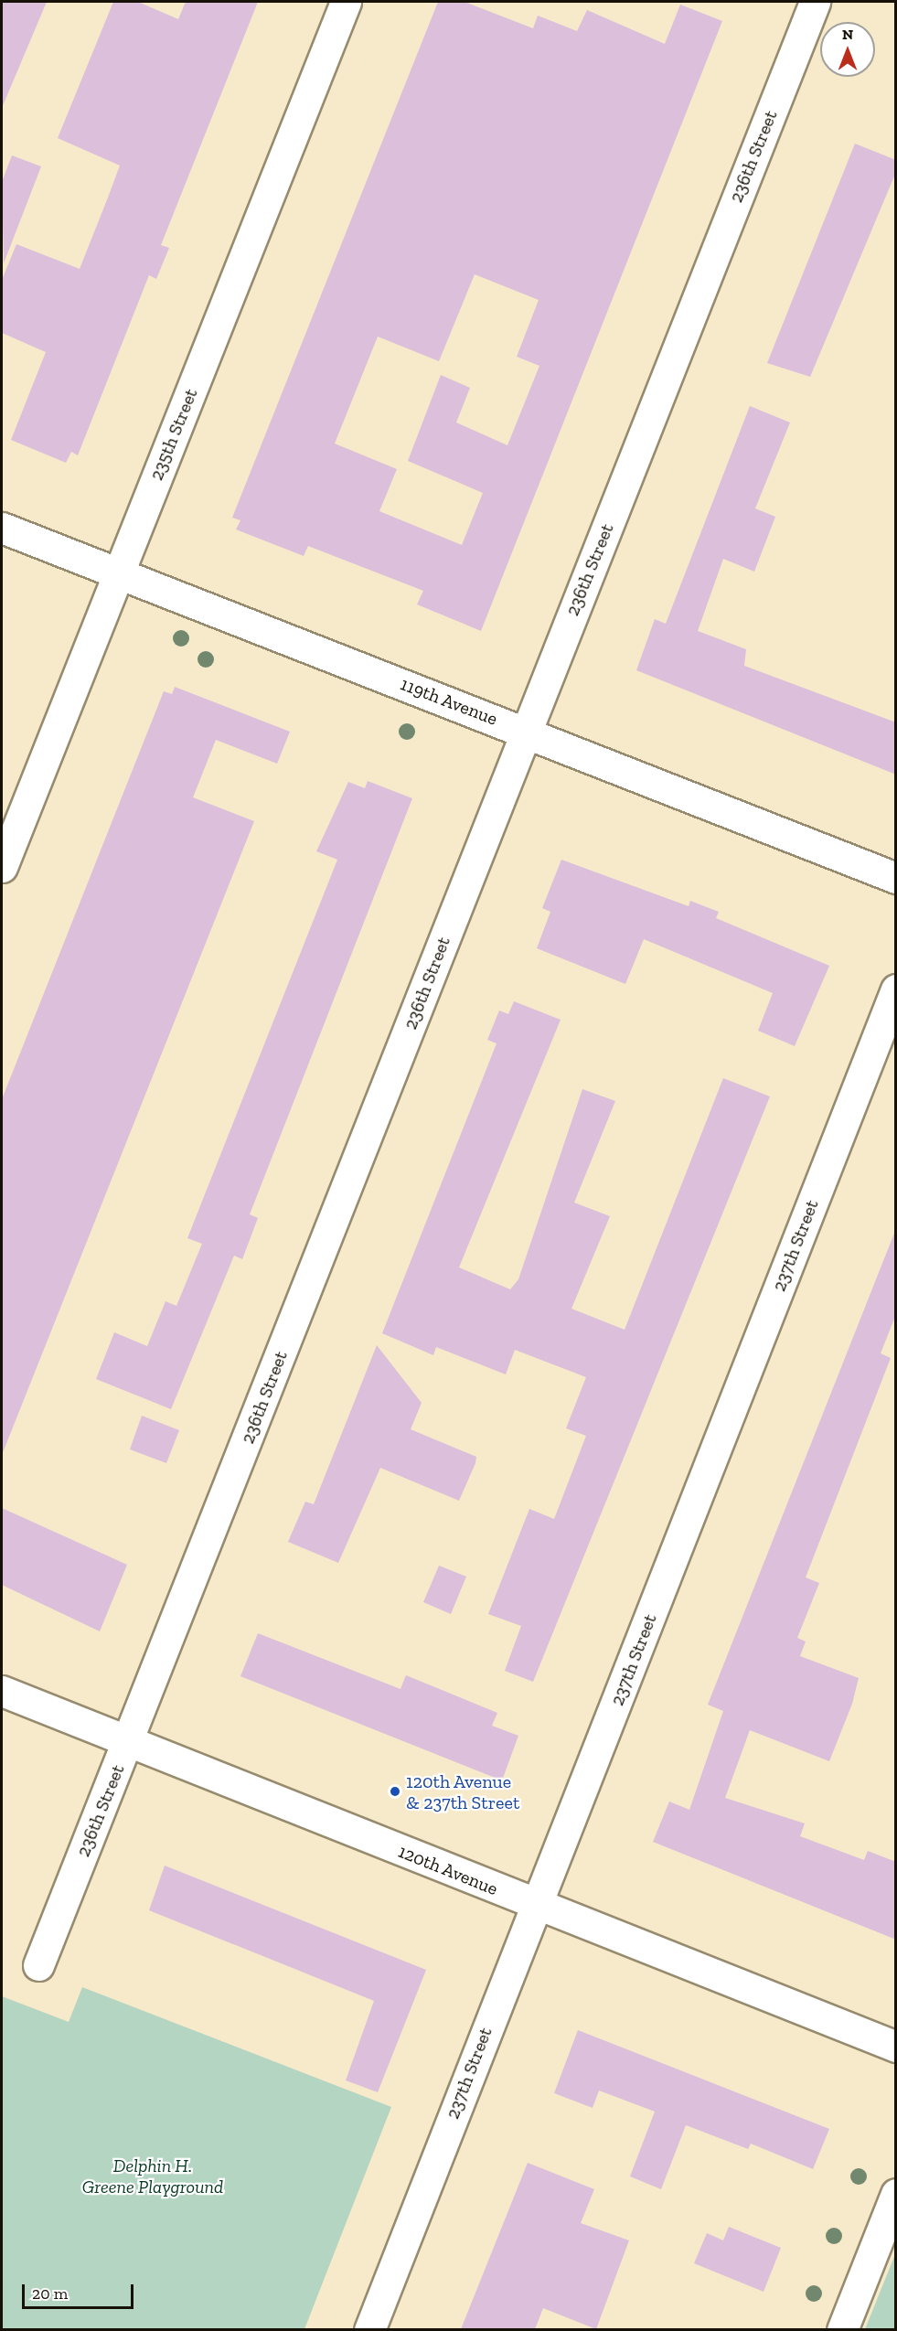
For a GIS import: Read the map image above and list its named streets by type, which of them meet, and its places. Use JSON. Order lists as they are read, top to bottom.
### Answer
{
  "streets": {
    "street": [
      "236th Street",
      "235th Street",
      "119th Avenue",
      "237th Street",
      "120th Avenue"
    ]
  },
  "crossings": [
    ["236th Street", "119th Avenue"],
    ["236th Street", "120th Avenue"],
    ["235th Street", "119th Avenue"],
    ["237th Street", "120th Avenue"]
  ],
  "parks": ["Delphin H. Greene Playground"],
  "places": ["120th Avenue & 237th Street"],
  "scale_bar": "20 m",
  "north": "top"
}
